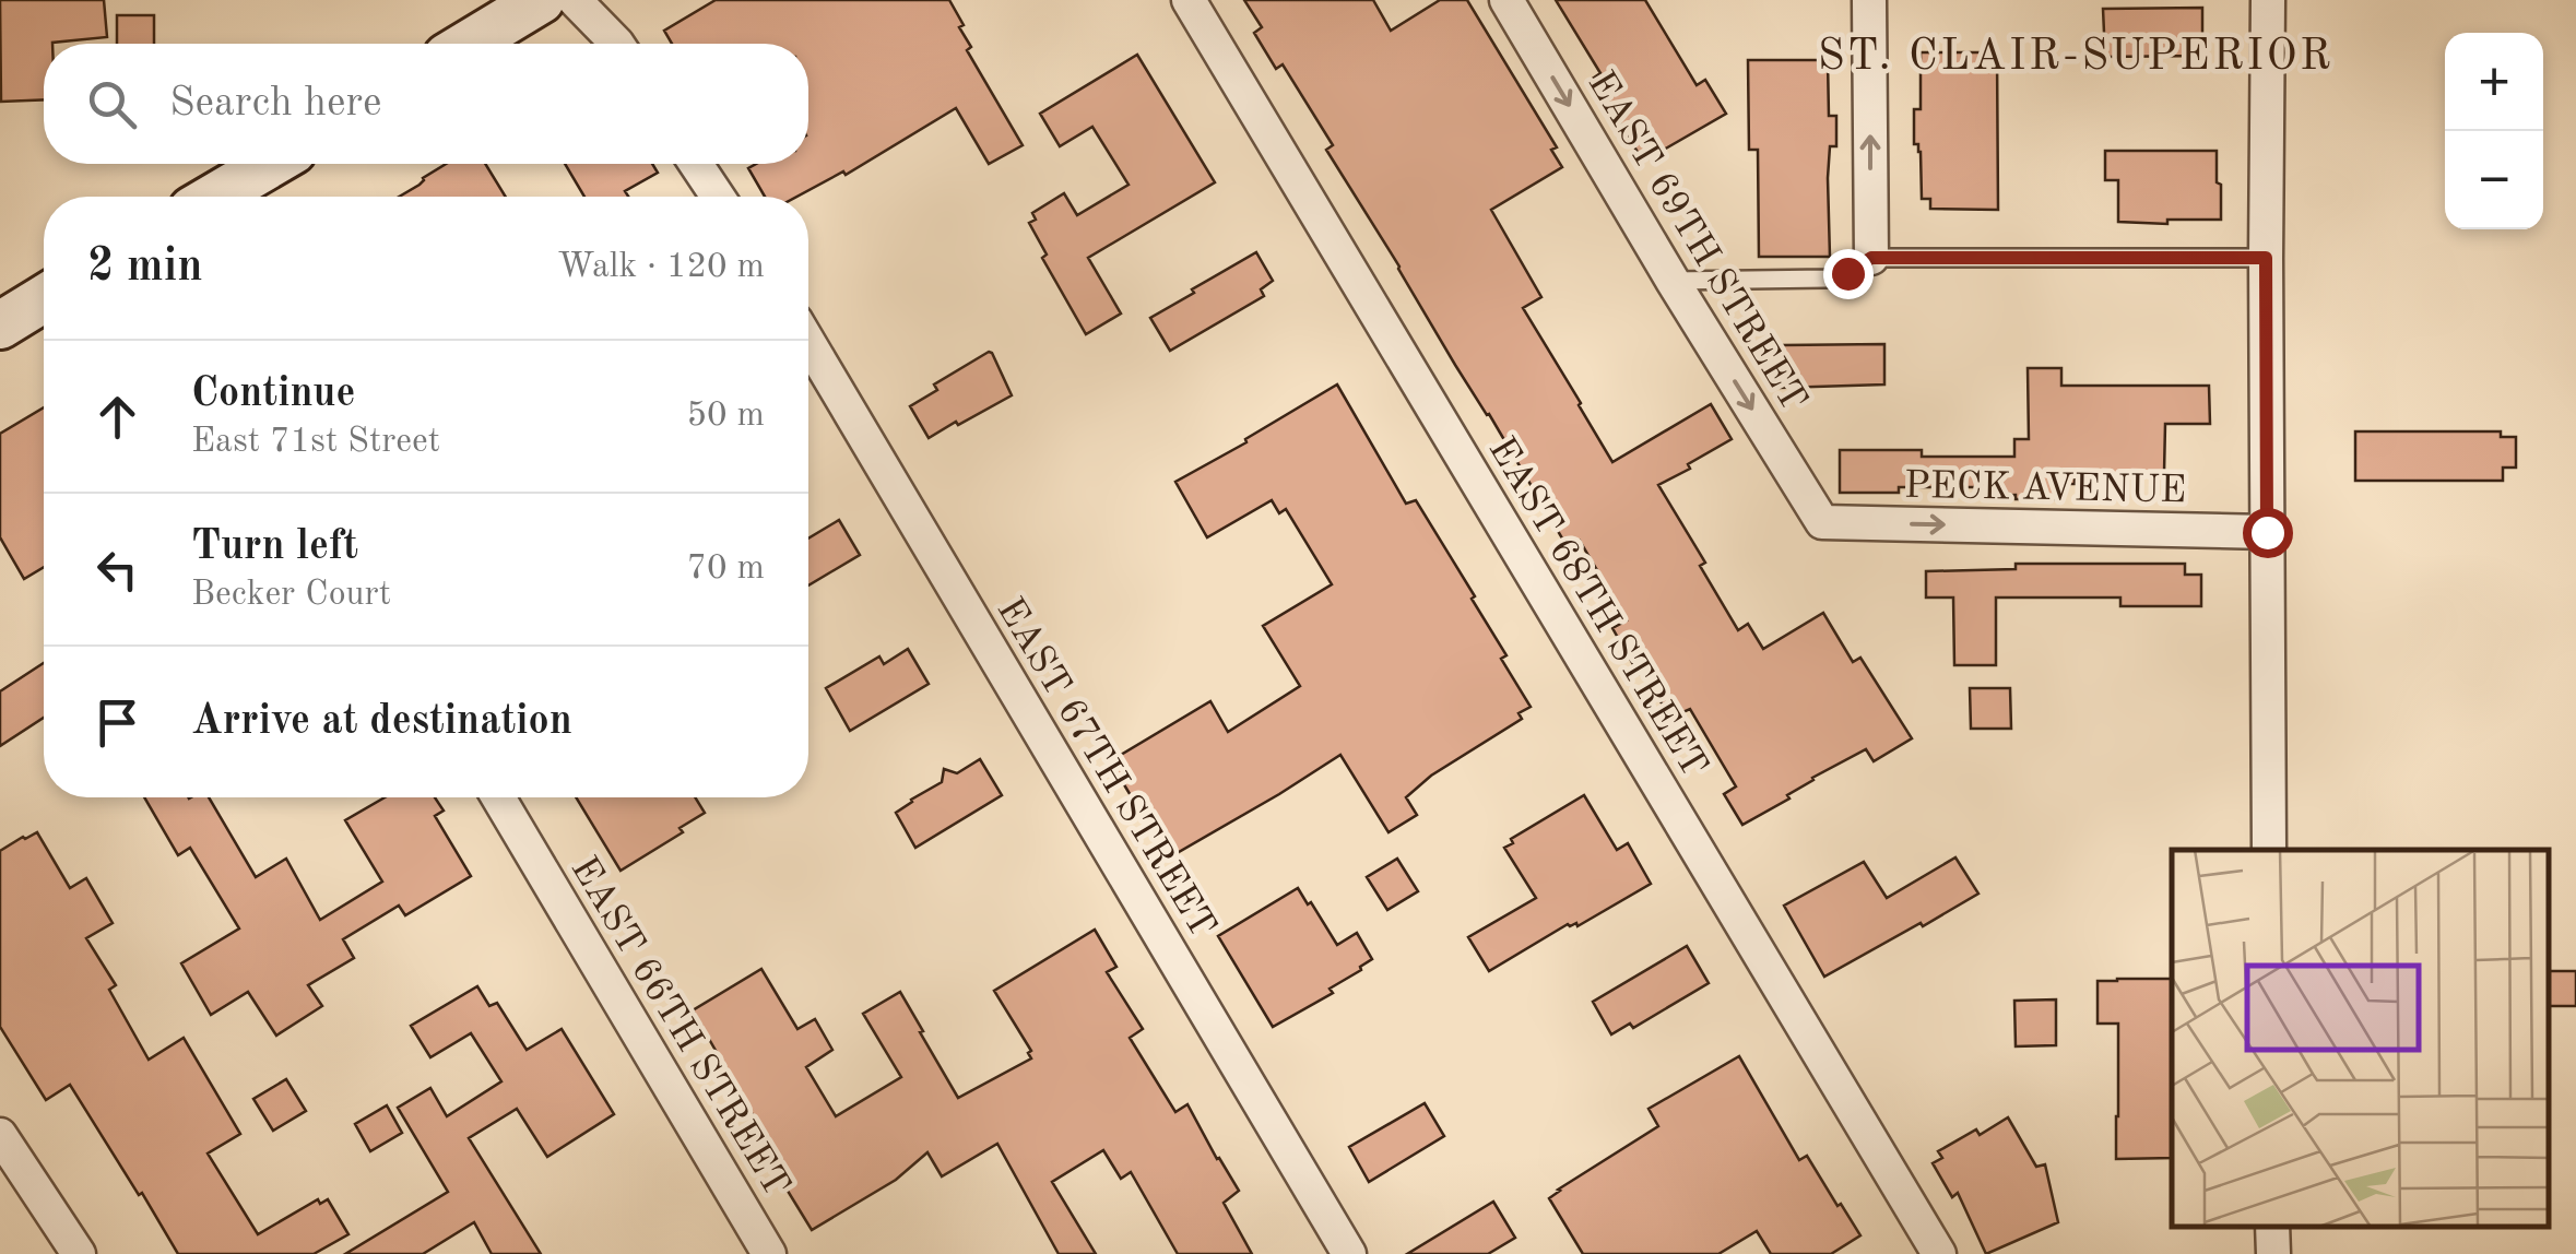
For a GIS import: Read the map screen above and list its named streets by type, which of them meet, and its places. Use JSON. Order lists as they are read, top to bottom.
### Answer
{
  "streets": {
    "street": [
      "EAST 69TH STREET",
      "PECK AVENUE",
      "EAST 68TH STREET",
      "EAST 67TH STREET",
      "EAST 66TH STREET"
    ]
  },
  "crossings": [
    ["EAST 69TH STREET", "PECK AVENUE"]
  ],
  "one_way": ["EAST 69TH STREET", "PECK AVENUE"],
  "districts": ["ST. CLAIR-SUPERIOR"],
  "page": {
    "map_buttons": ["+", "−"],
    "search": "Search here",
    "heading": ["2 min", "Walk · 120 m"],
    "list": [
      ["Continue", "East 71st Street", "50 m"],
      ["Turn left", "Becker Court", "70 m"],
      "Arrive at destination"
    ]
  }
}
